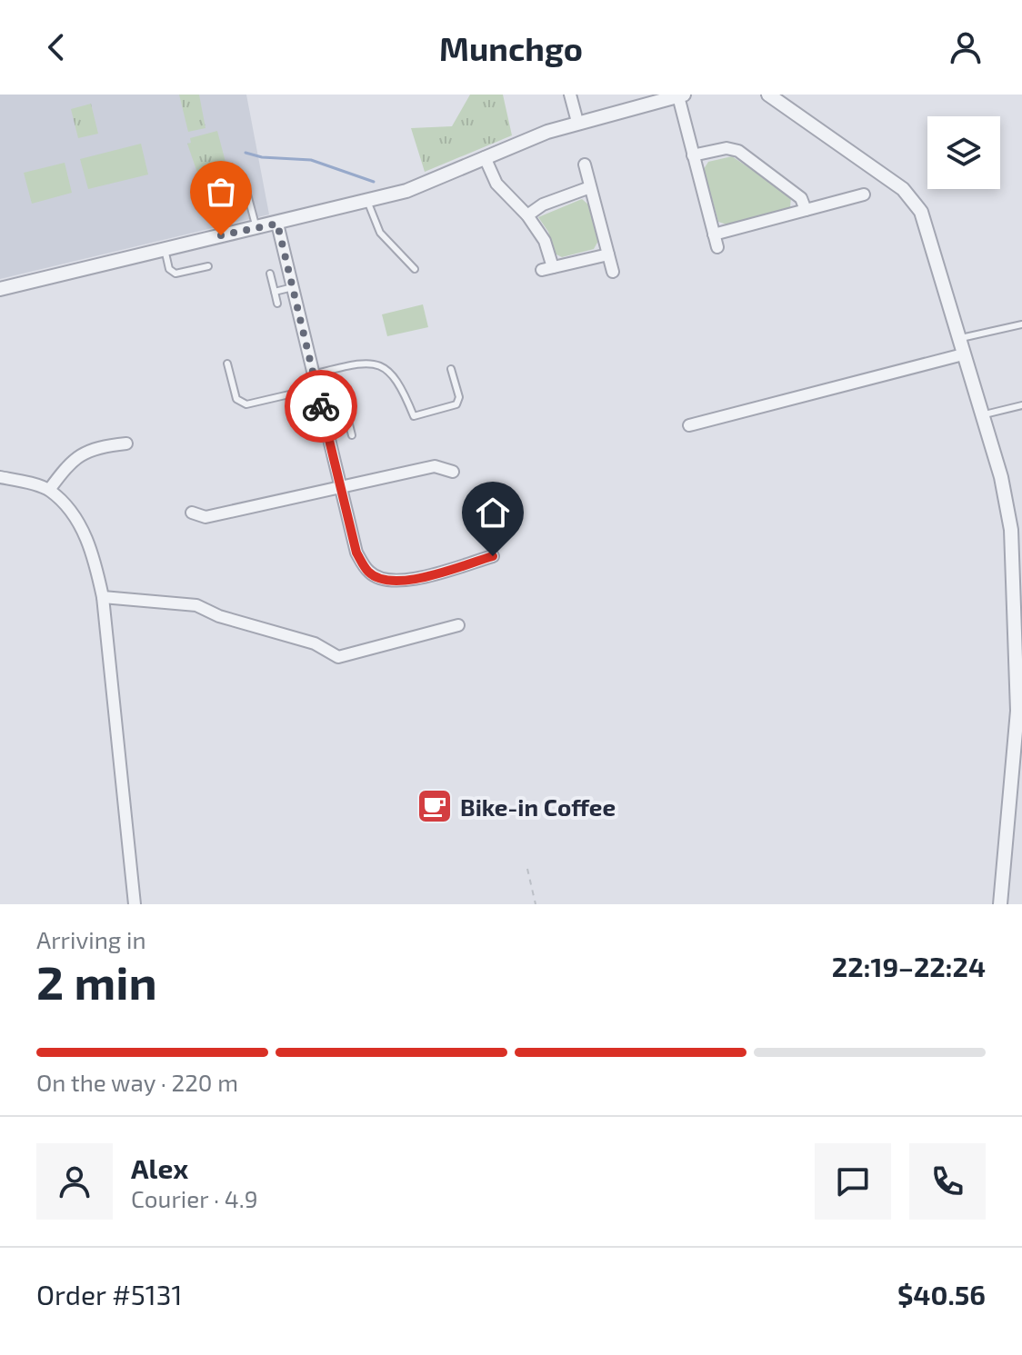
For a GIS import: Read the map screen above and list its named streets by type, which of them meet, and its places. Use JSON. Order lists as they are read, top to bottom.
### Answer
{
  "places": {
    "cafe": ["Bike-in Coffee"]
  },
  "page": {
    "header": "Munchgo",
    "heading": ["2 min", "Arriving in", "22:19–22:24"],
    "panel": [
      "Alex",
      "Courier · 4.9",
      "Order #5131",
      "$40.56"
    ],
    "bar": "On the way · 220 m"
  }
}
